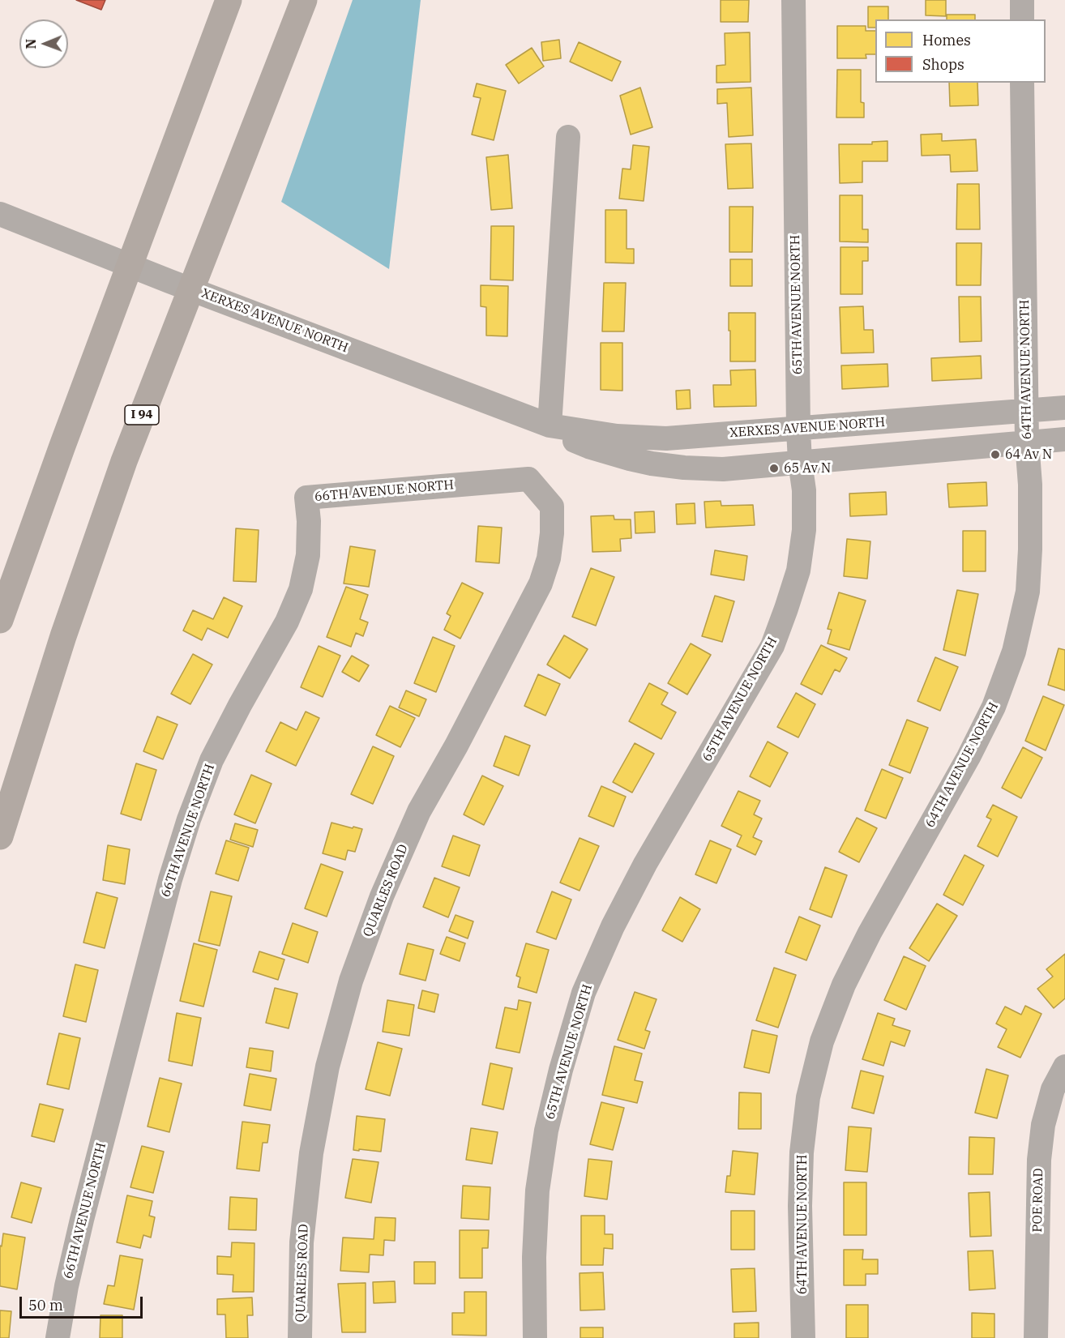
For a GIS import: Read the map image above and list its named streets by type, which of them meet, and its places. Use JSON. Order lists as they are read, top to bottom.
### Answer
{
  "streets": {
    "highway": ["I 94"],
    "street": [
      "65TH AVENUE NORTH",
      "XERXES AVENUE NORTH",
      "64TH AVENUE NORTH",
      "66TH AVENUE NORTH",
      "QUARLES ROAD",
      "POE ROAD"
    ]
  },
  "crossings": [
    ["65TH AVENUE NORTH", "XERXES AVENUE NORTH"],
    ["XERXES AVENUE NORTH", "64TH AVENUE NORTH"],
    ["66TH AVENUE NORTH", "QUARLES ROAD"]
  ],
  "places": ["64 Av N", "65 Av N"],
  "legend": ["Homes", "Shops"],
  "scale_bar": "50 m",
  "north": "left"
}
